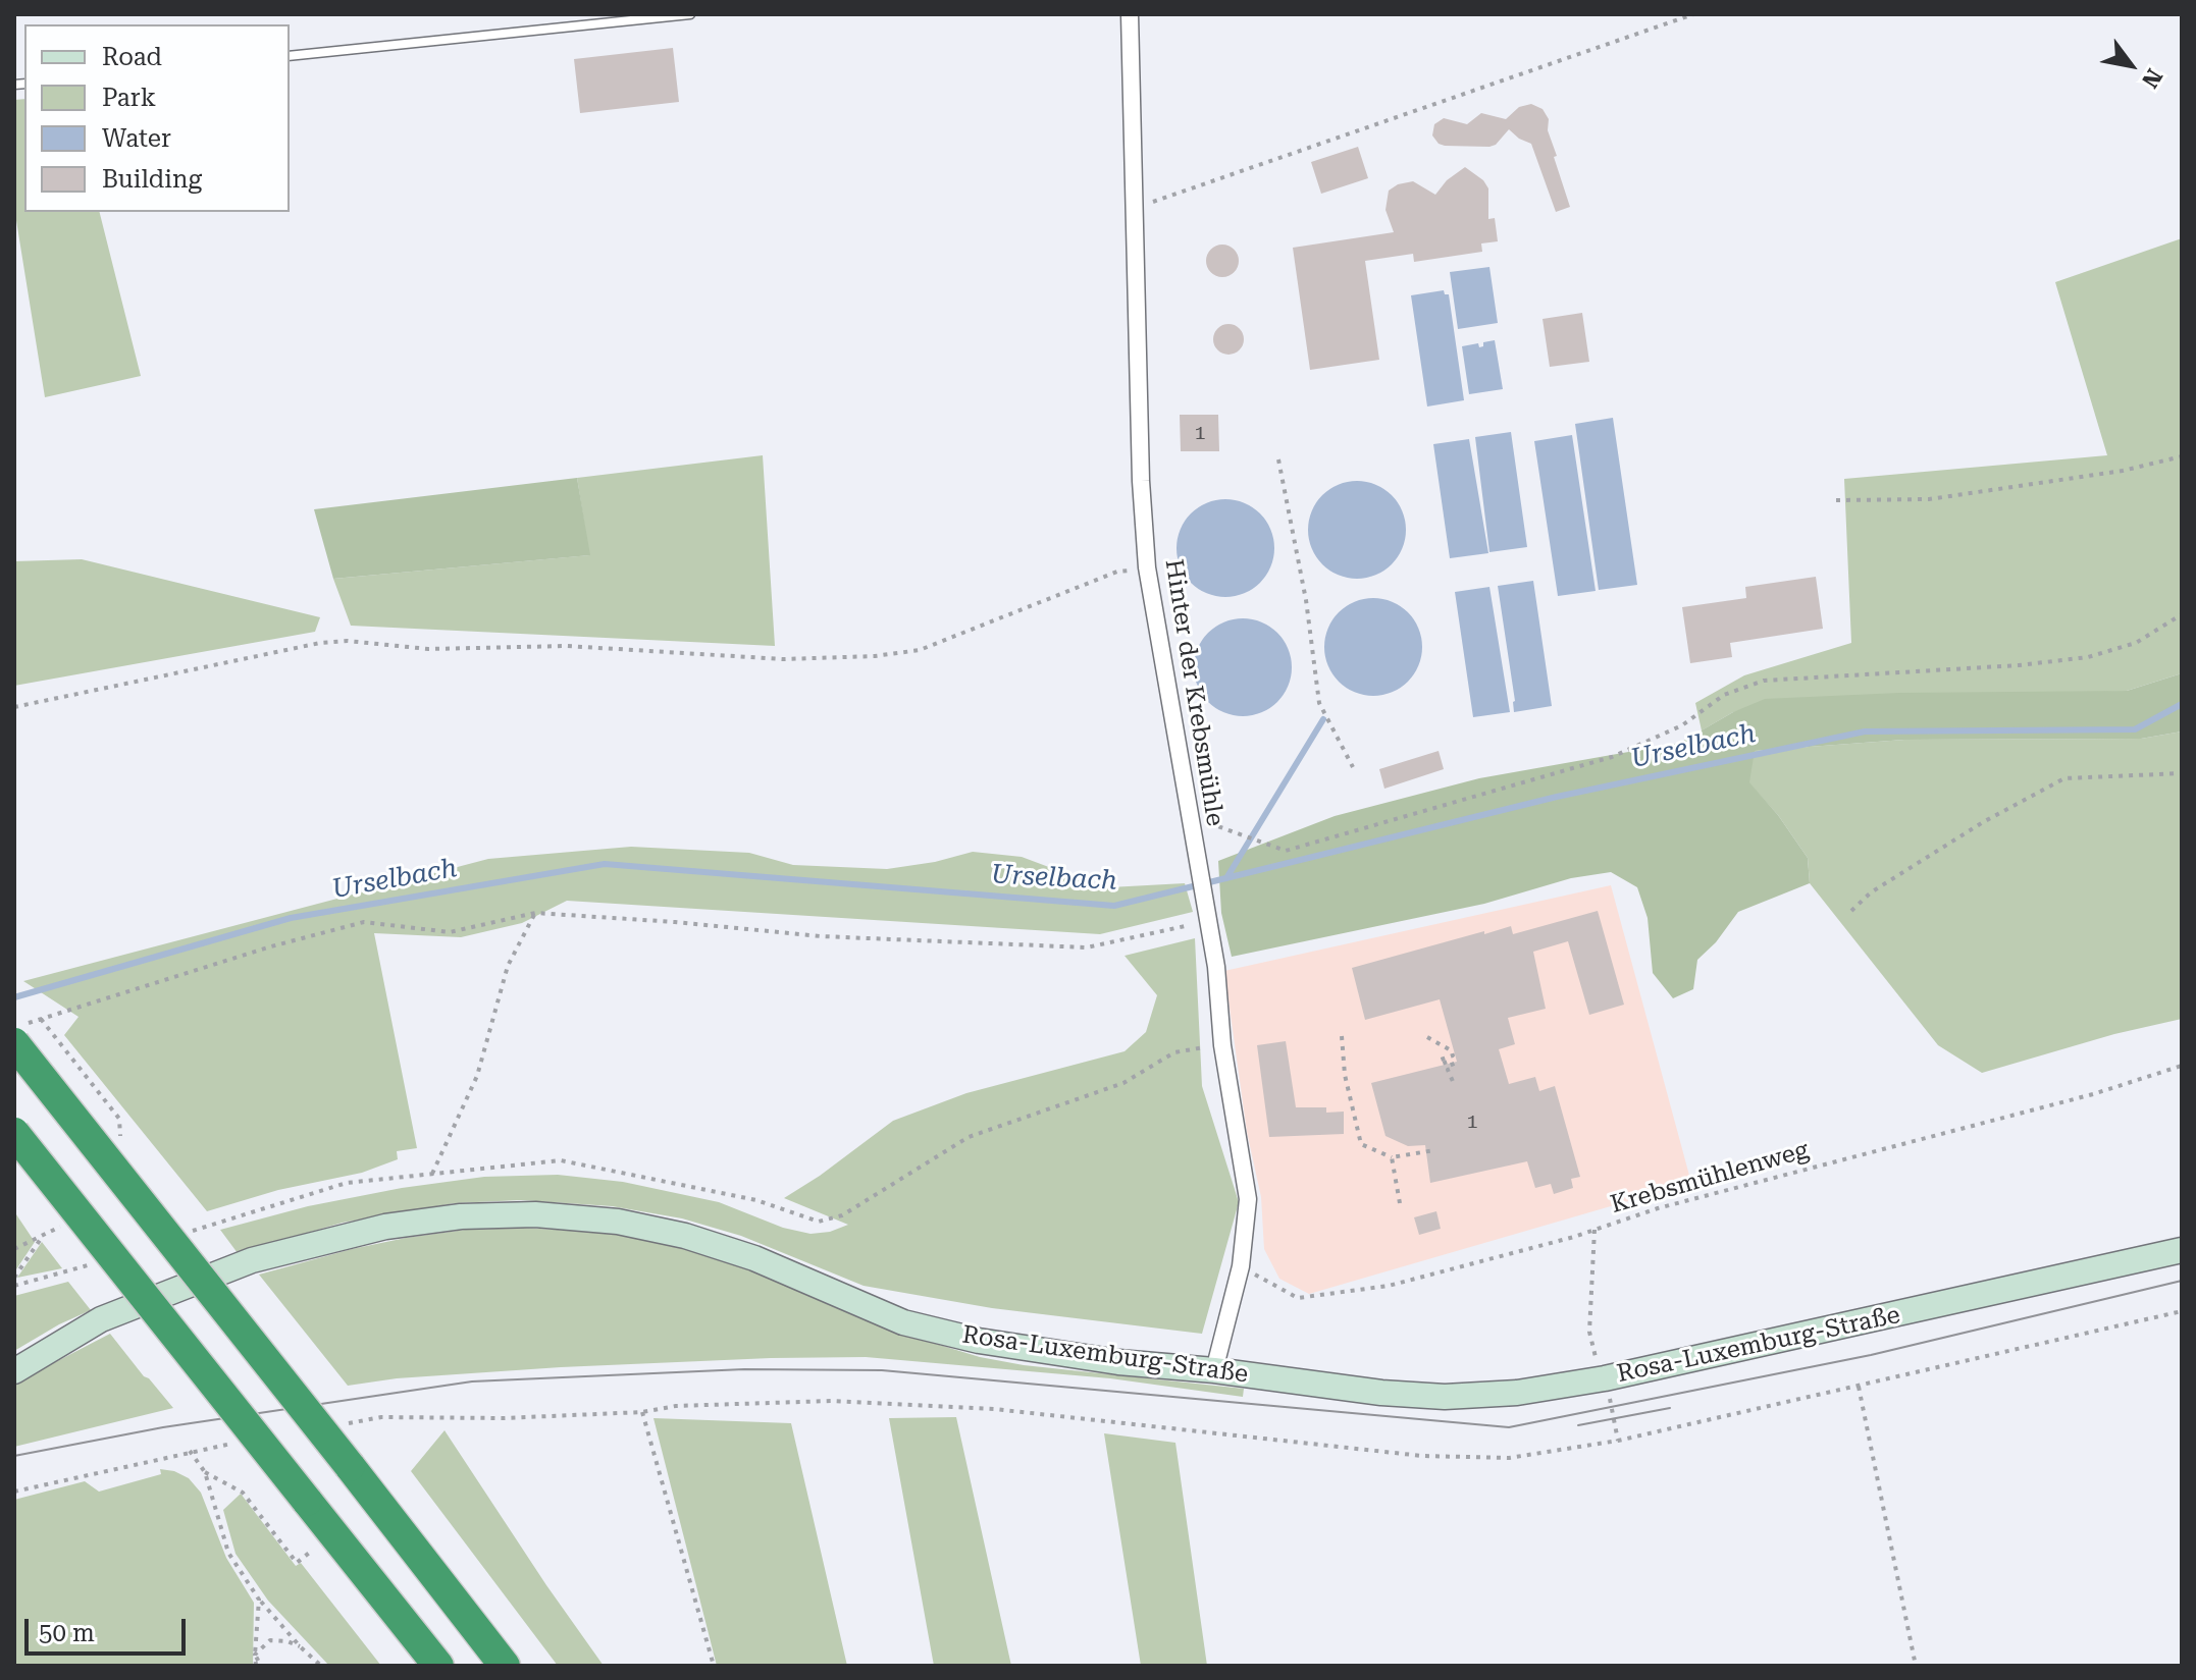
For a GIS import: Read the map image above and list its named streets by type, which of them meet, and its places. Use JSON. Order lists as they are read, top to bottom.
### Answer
{
  "streets": {
    "main road": ["Rosa-Luxemburg-Straße"],
    "street": ["Hinter der Krebsmühle"],
    "path": ["Krebsmühlenweg"]
  },
  "crossings": [
    ["Hinter der Krebsmühle", "Rosa-Luxemburg-Straße"]
  ],
  "water": ["Urselbach"],
  "house_numbers": ["1", "1"],
  "legend": [
    "Road",
    "Park",
    "Water",
    "Building"
  ],
  "scale_bar": "50 m",
  "north": "bottom right"
}
